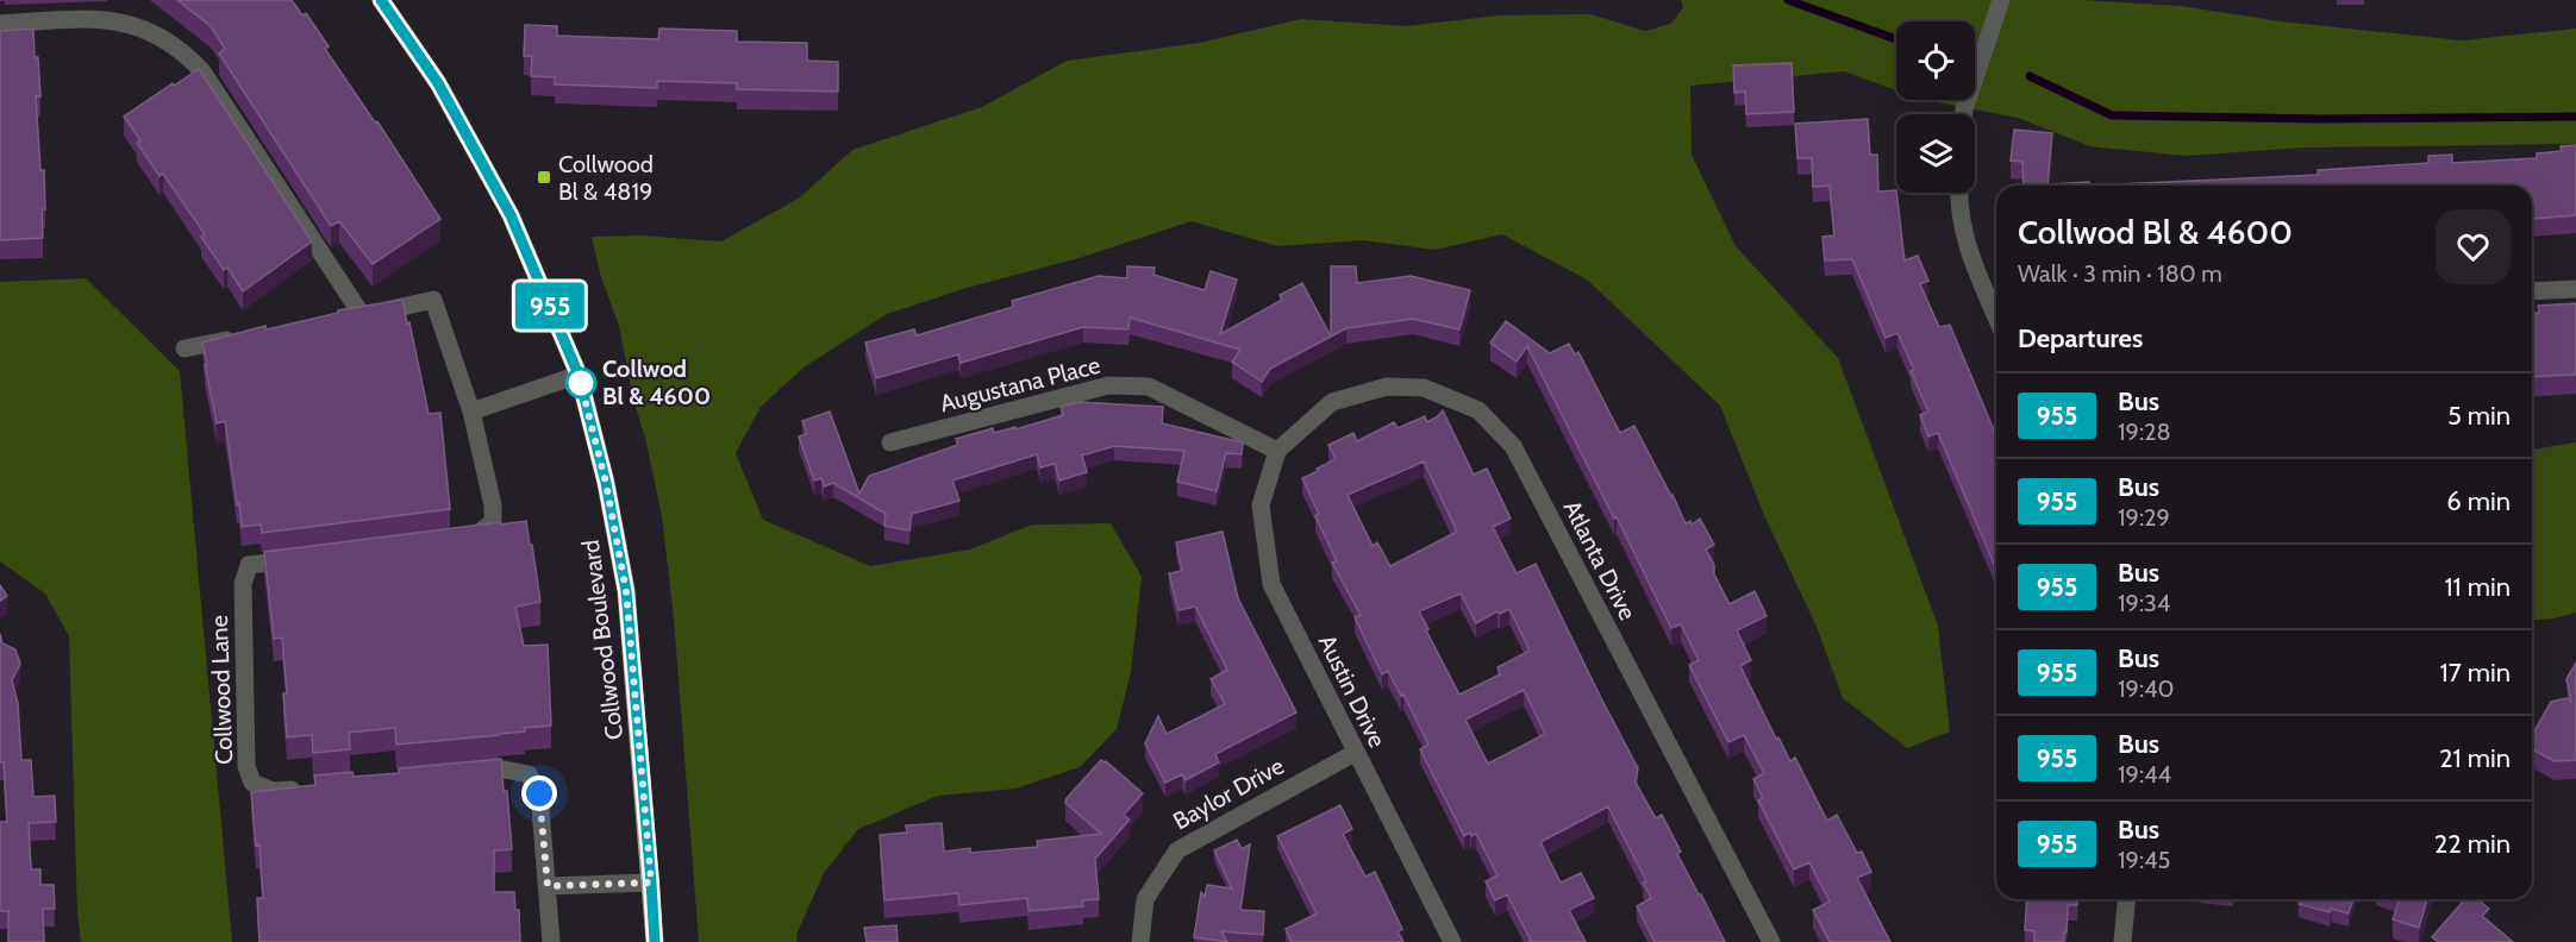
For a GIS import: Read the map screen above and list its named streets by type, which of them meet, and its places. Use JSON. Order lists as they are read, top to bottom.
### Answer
{
  "streets": {
    "main road": ["Collwood Boulevard"],
    "street": [
      "Augustana Place",
      "Atlanta Drive",
      "Collwood Lane",
      "Austin Drive",
      "Baylor Drive"
    ]
  },
  "crossings": [
    ["Augustana Place", "Atlanta Drive"],
    ["Augustana Place", "Austin Drive"],
    ["Atlanta Drive", "Austin Drive"],
    ["Austin Drive", "Baylor Drive"]
  ],
  "places": {
    "transit": ["Collwood Bl & 4819"],
    "other": ["Collwod Bl & 4600"]
  },
  "lines": ["bus line 955"],
  "page": {
    "on_map": "955",
    "heading": [
      ["Collwod Bl & 4600", "Walk · 3 min · 180 m"],
      "Departures"
    ],
    "list": [
      {
        "mark": "955",
        "name": "Bus",
        "note": "19:28",
        "value": "5 min"
      },
      {
        "mark": "955",
        "name": "Bus",
        "note": "19:29",
        "value": "6 min"
      },
      {
        "mark": "955",
        "name": "Bus",
        "note": "19:34",
        "value": "11 min"
      },
      {
        "mark": "955",
        "name": "Bus",
        "note": "19:40",
        "value": "17 min"
      },
      {
        "mark": "955",
        "name": "Bus",
        "note": "19:44",
        "value": "21 min"
      },
      {
        "mark": "955",
        "name": "Bus",
        "note": "19:45",
        "value": "22 min"
      }
    ]
  }
}
